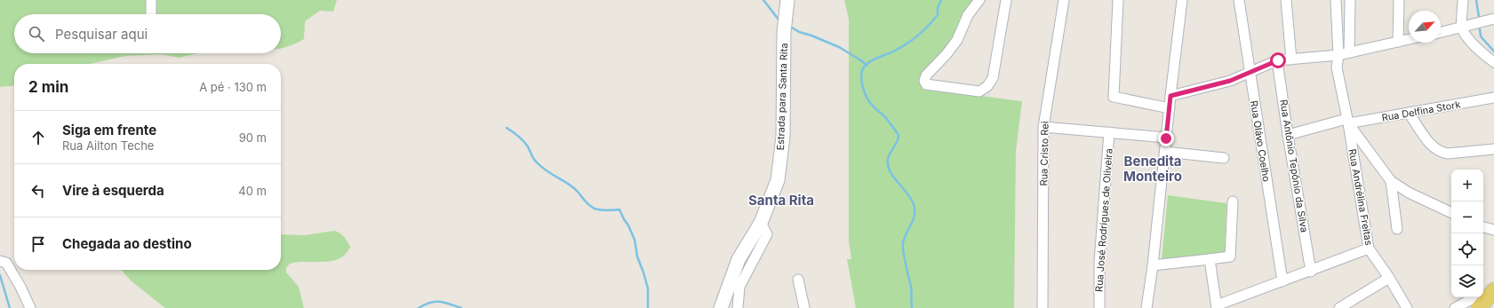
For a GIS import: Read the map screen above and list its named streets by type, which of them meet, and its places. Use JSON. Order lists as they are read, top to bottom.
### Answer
{
  "streets": {
    "main road": ["Estrada para Santa Rita"],
    "street": [
      "Rua Delfina Stork",
      "Rua Olávo Coelho",
      "Rua Cristo Rei",
      "Rua Antônio Tepônio da Silva",
      "Rua Andrélina Freitas",
      "Rua José Rodrigues de Oliveira"
    ]
  },
  "crossings": [
    ["Rua Delfina Stork", "Rua Andrélina Freitas"]
  ],
  "districts": ["Benedita Monteiro", "Santa Rita"],
  "north": "top right",
  "page": {
    "search": "Pesquisar aqui",
    "heading": ["2 min", "A pé · 130 m"],
    "list": [
      ["Siga em frente", "Rua Ailton Teche", "90 m"],
      ["Vire à esquerda", "40 m"],
      "Chegada ao destino"
    ],
    "map_buttons": ["+", "−"]
  }
}
